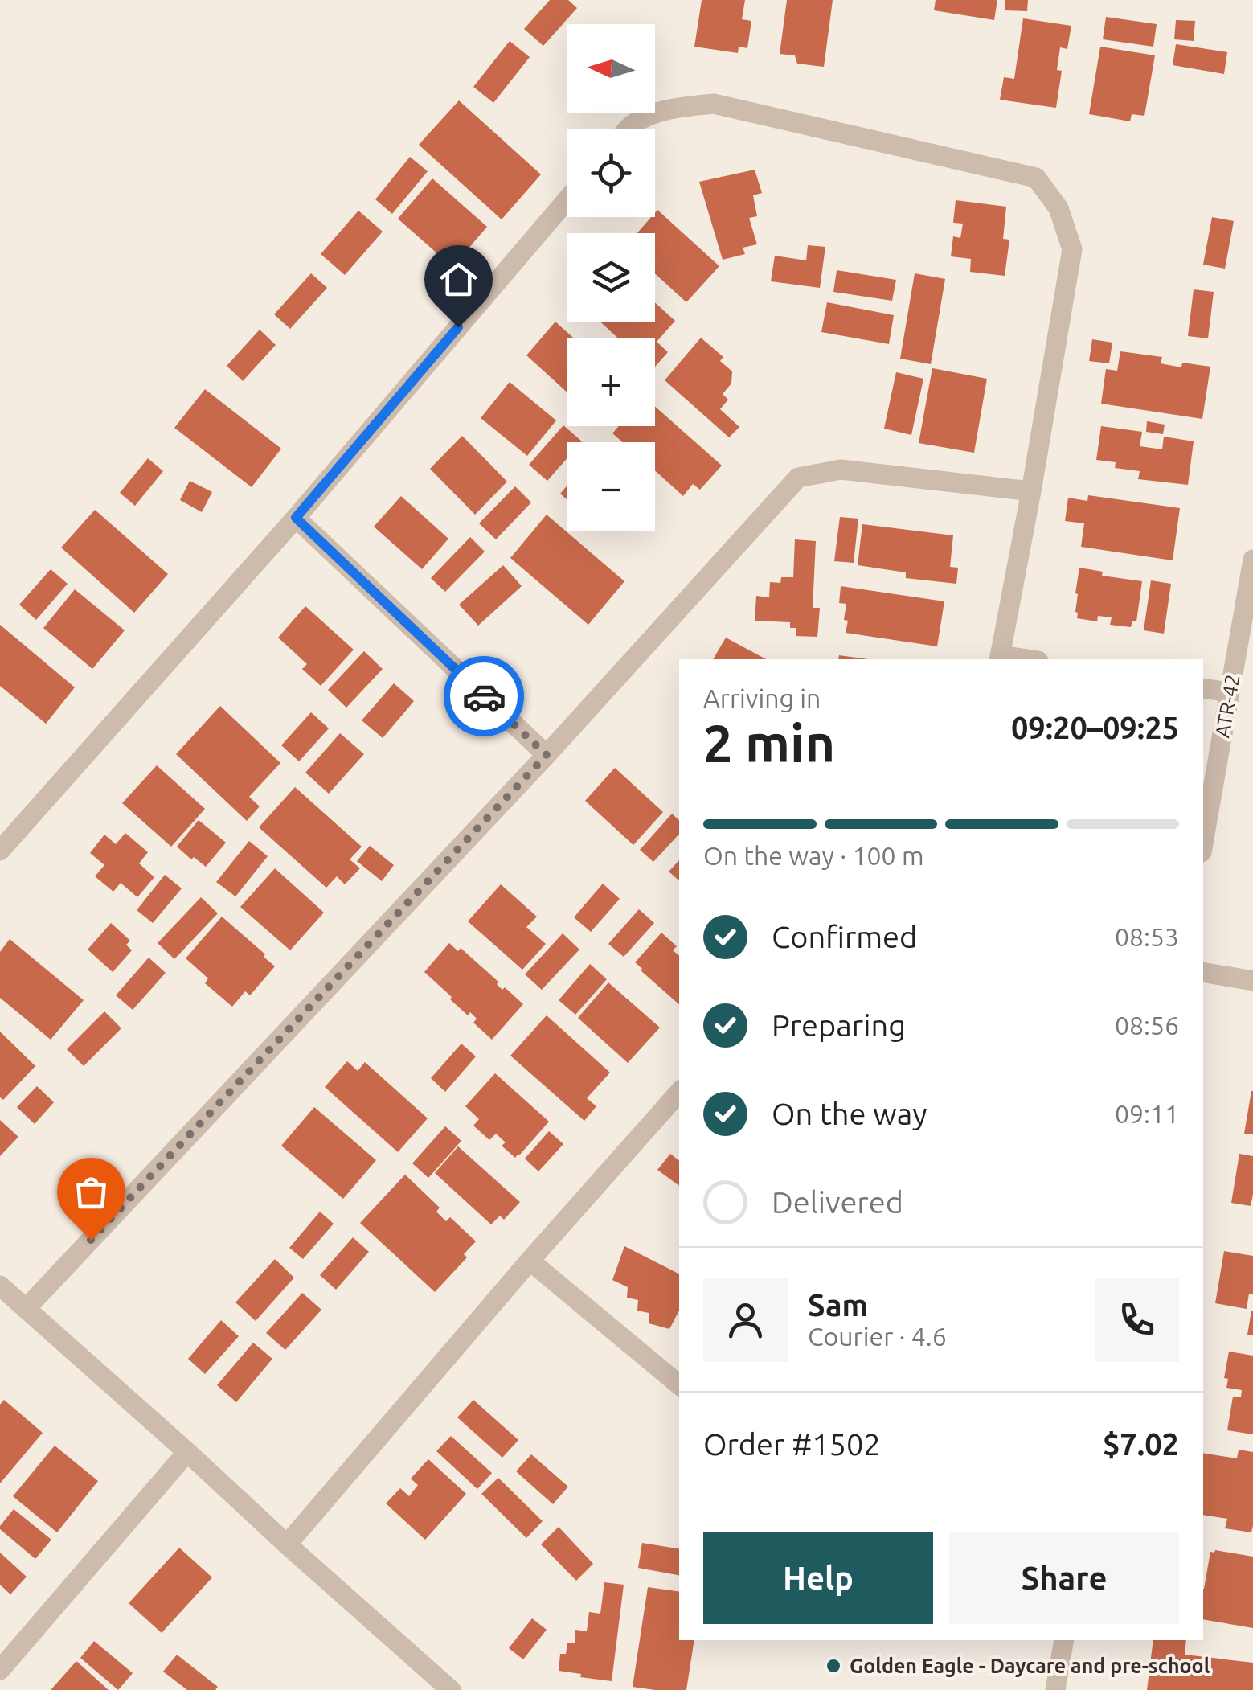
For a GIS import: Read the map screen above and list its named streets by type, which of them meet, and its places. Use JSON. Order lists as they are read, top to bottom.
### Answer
{
  "streets": {
    "street": ["ATR-42"]
  },
  "places": ["Golden Eagle - Daycare and pre-school"],
  "north": "left",
  "page": {
    "map_buttons": ["+", "−"],
    "heading": ["2 min", "Arriving in", "09:20–09:25"],
    "panel": [
      "Sam",
      "Courier · 4.6",
      "Order #1502",
      "$7.02"
    ],
    "bar": "On the way · 100 m",
    "list": [
      ["Confirmed", "08:53"],
      ["Preparing", "08:56"],
      ["On the way", "09:11"],
      "Delivered"
    ],
    "buttons": ["Help", "Share"]
  }
}
